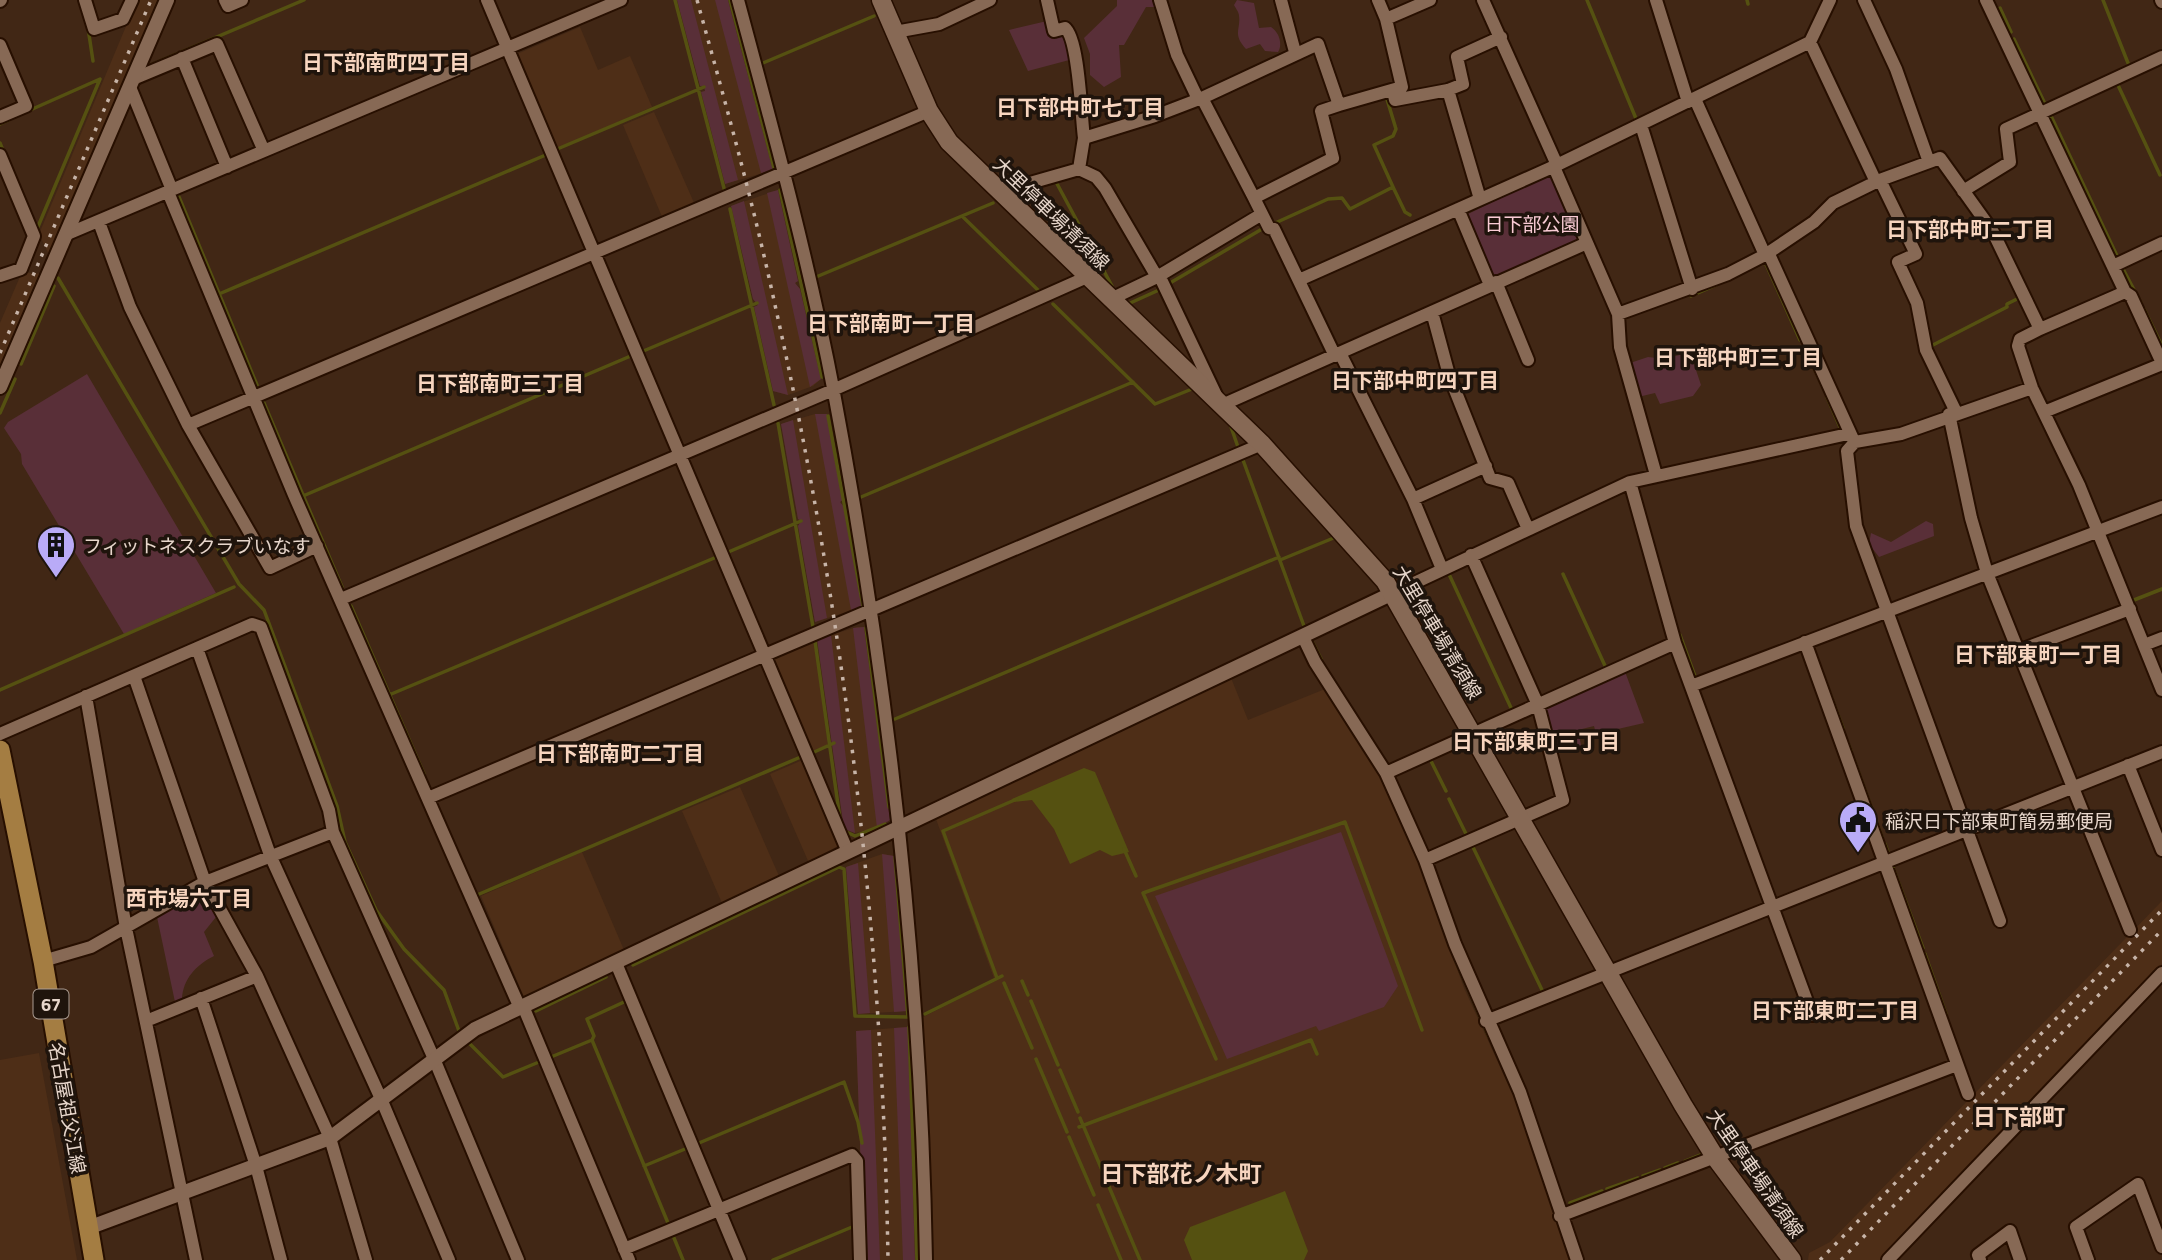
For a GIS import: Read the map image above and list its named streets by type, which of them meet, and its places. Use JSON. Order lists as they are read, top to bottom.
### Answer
{
  "streets": {
    "main road": ["大里停車場清須線", "67", "名古屋祖父江線"]
  },
  "districts": [
    "日下部南町四丁目",
    "日下部中町七丁目",
    "日下部中町二丁目",
    "日下部南町一丁目",
    "日下部中町三丁目",
    "日下部中町四丁目",
    "日下部南町三丁目",
    "日下部東町一丁目",
    "日下部東町三丁目",
    "日下部南町二丁目",
    "西市場六丁目",
    "日下部東町二丁目",
    "日下部町",
    "日下部花ノ木町"
  ],
  "parks": ["日下部公園"],
  "places": {
    "building": ["フィットネスクラブいなす"],
    "public building": ["稲沢日下部東町簡易郵便局"]
  }
}
